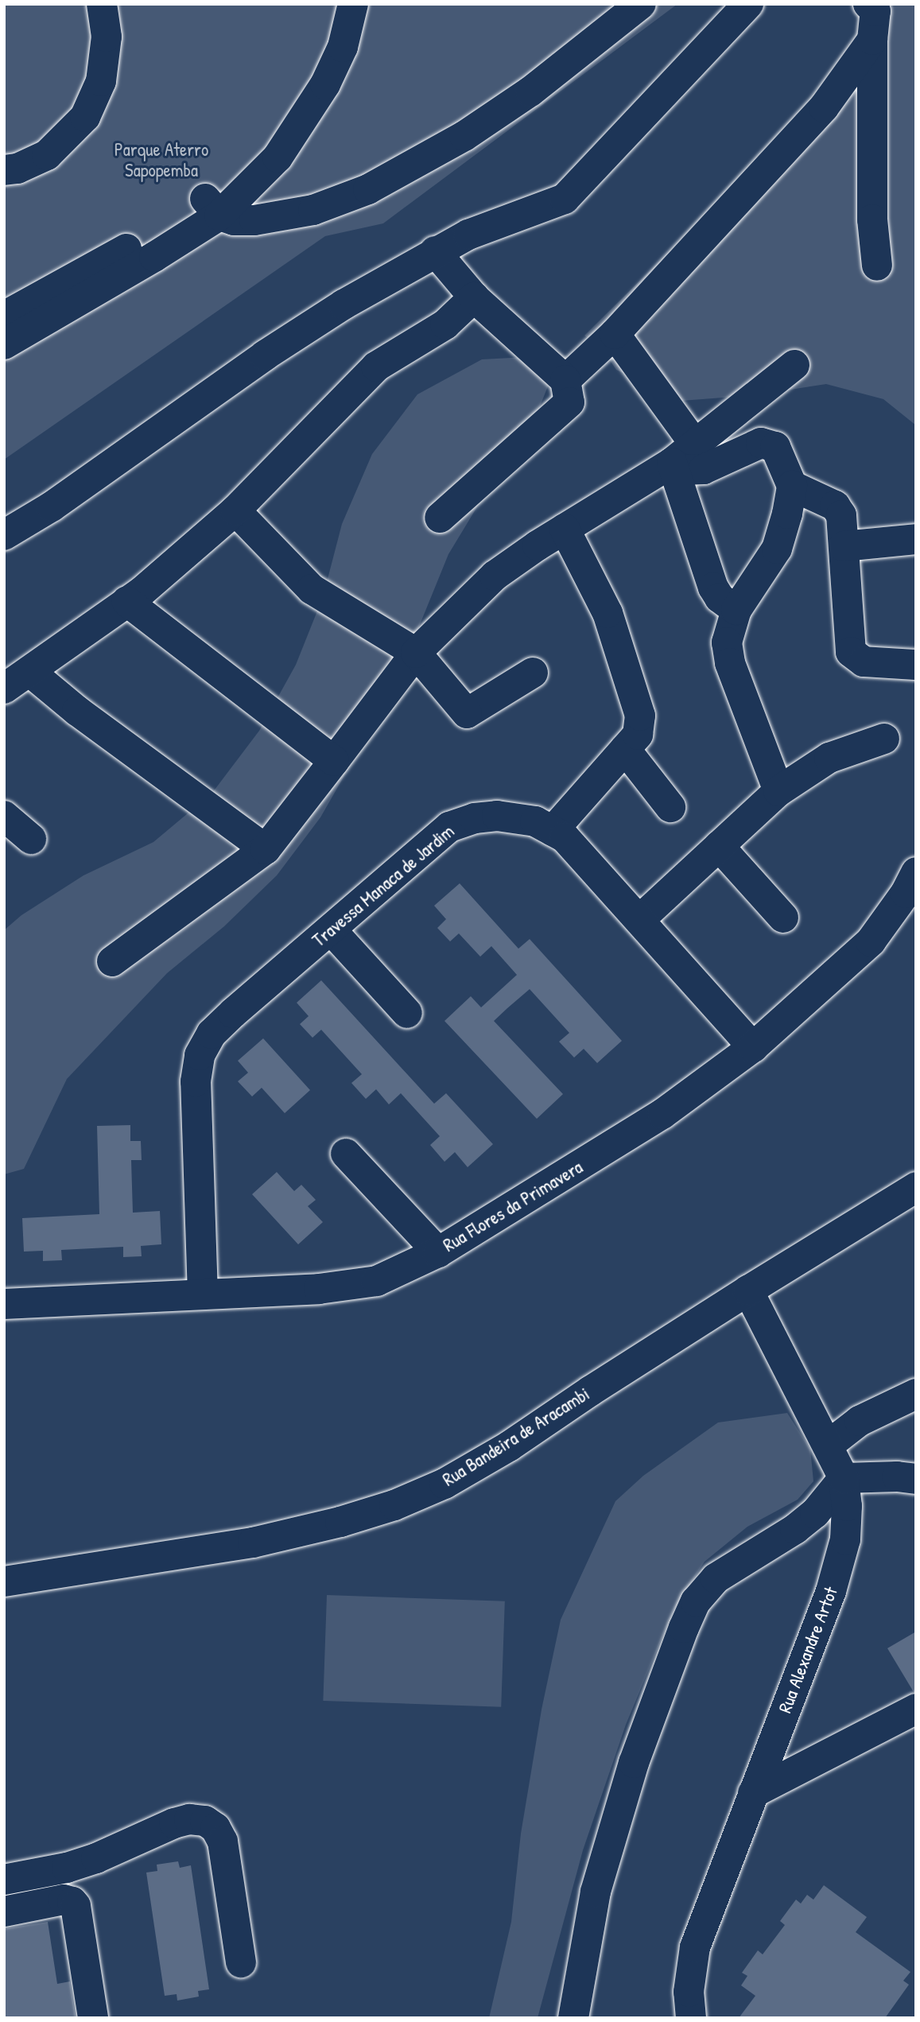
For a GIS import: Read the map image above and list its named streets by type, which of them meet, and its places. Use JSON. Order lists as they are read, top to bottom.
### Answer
{
  "streets": {
    "street": [
      "Travessa Manaca de Jardim",
      "Rua Flores da Primavera",
      "Rua Bandeira de Aracambi",
      "Rua Alexandre Artot"
    ]
  },
  "crossings": [
    ["Travessa Manaca de Jardim", "Rua Flores da Primavera"],
    ["Rua Bandeira de Aracambi", "Rua Alexandre Artot"]
  ],
  "parks": ["Parque Aterro Sapopemba"]
}
